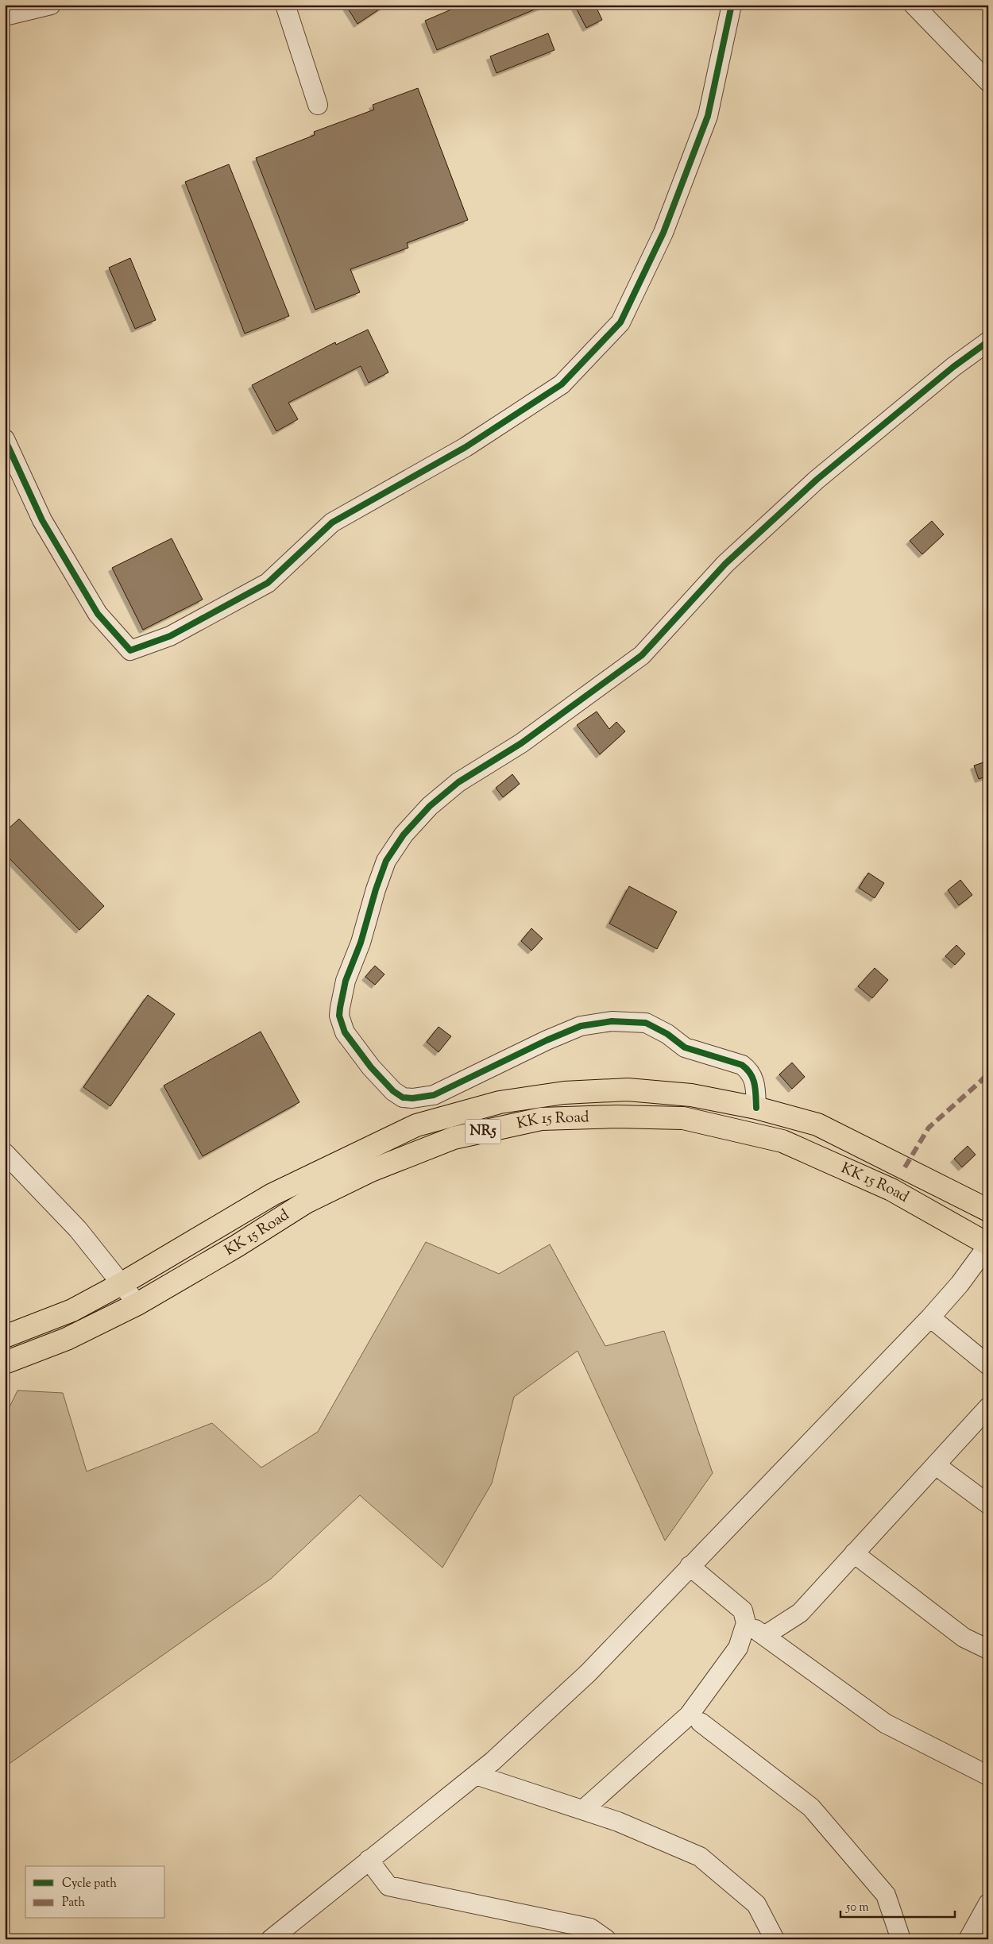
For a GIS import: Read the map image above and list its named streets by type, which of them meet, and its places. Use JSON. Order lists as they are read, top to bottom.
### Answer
{
  "streets": {
    "highway": ["KK 15 Road", "NR5"]
  },
  "legend": ["Cycle path", "Path"],
  "scale_bar": "50 m"
}
